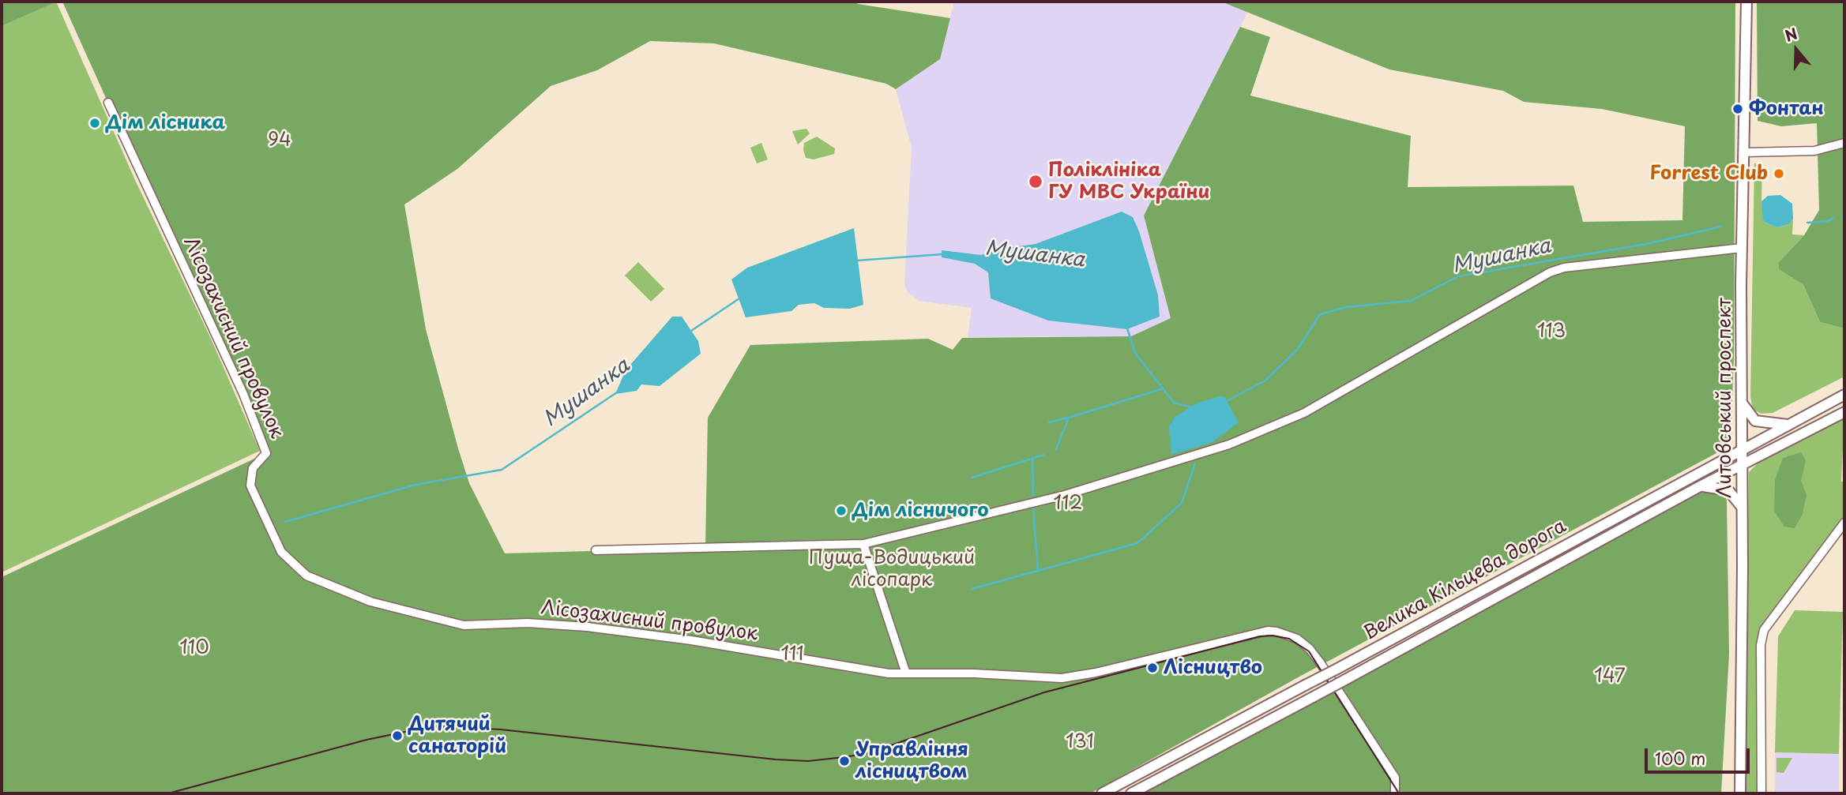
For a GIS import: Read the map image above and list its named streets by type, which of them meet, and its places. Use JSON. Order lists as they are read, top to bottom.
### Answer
{
  "streets": {
    "main road": ["Литовський проспект", "Велика Кільцева дорога"],
    "street": ["Лісозахисний провулок"]
  },
  "crossings": [
    ["Литовський проспект", "Велика Кільцева дорога"]
  ],
  "water": ["Мушанка"],
  "parks": [
    "94",
    "113",
    "112",
    "Пуща-Водицький лісопарк",
    "110",
    "111",
    "147",
    "131"
  ],
  "places": [
    "Фонтан",
    "Дім лісника",
    "Forrest Club",
    "Поліклініка ГУ МВС України",
    "Дім лісничого",
    "Лісництво",
    "Дитячий санаторій",
    "Управління лісництвом"
  ],
  "scale_bar": "100 m",
  "north": "top"
}
